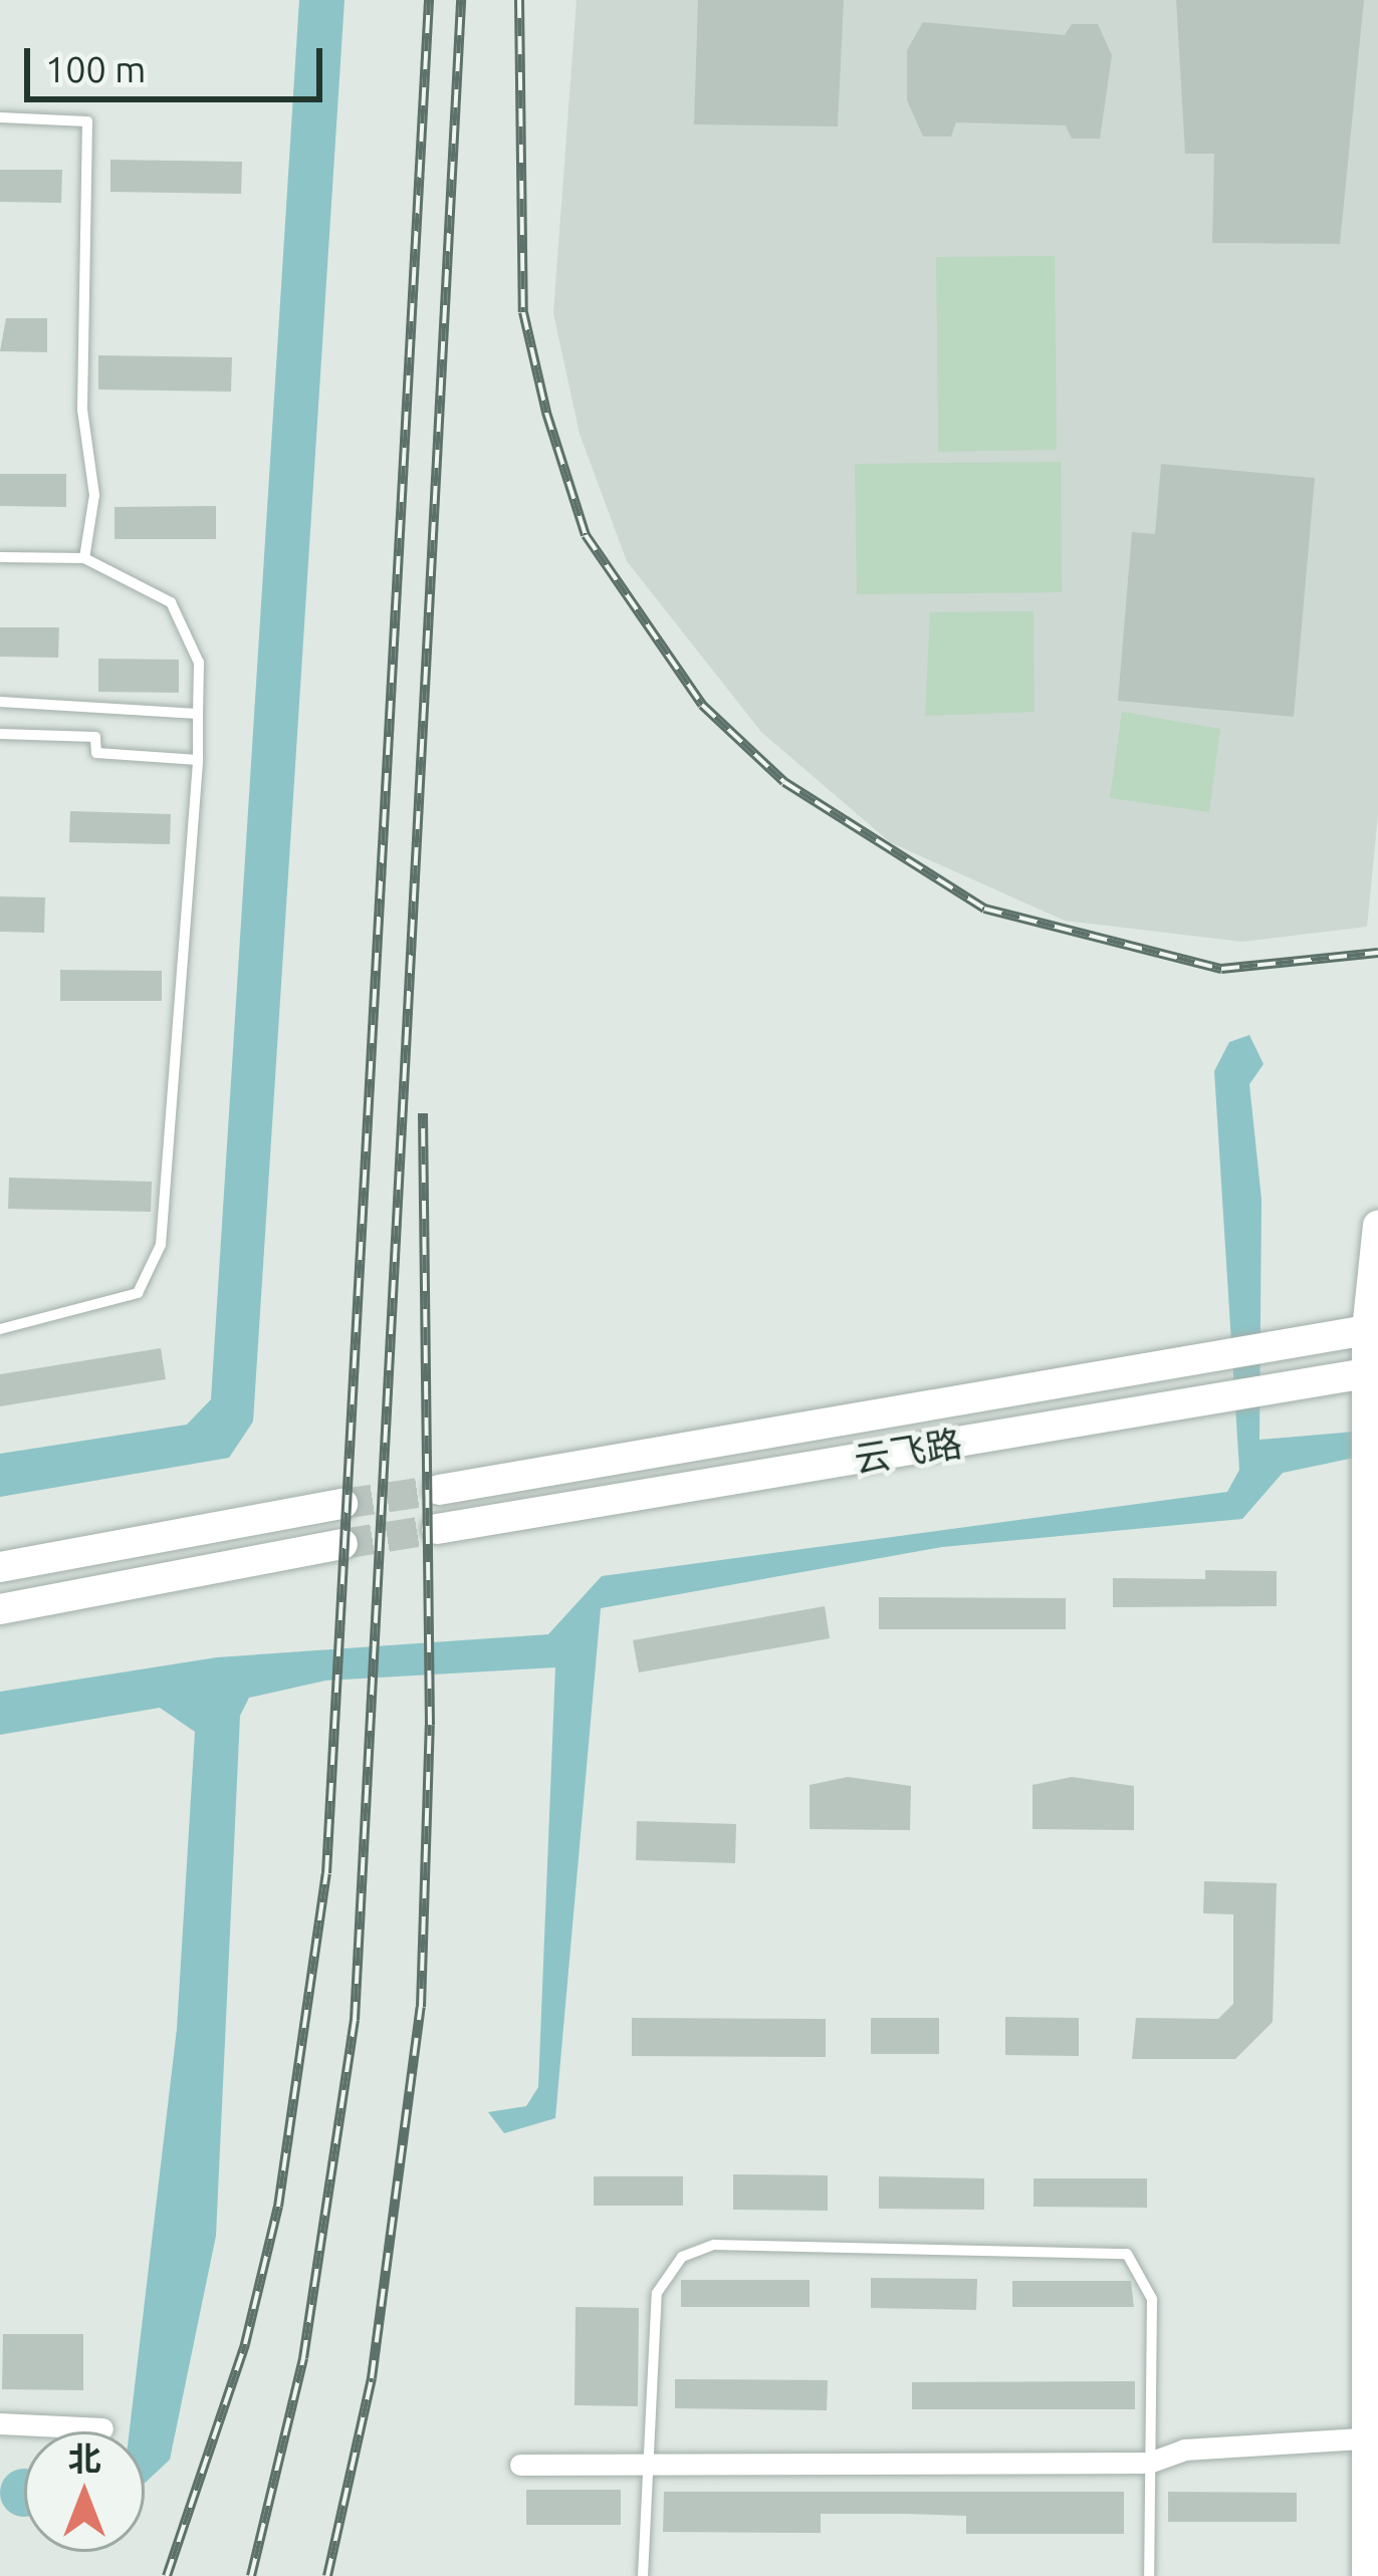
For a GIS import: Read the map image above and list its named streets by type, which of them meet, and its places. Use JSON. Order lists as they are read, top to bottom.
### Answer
{
  "streets": {
    "main road": ["云飞路"]
  },
  "scale_bar": "100 m",
  "north": "top"
}
